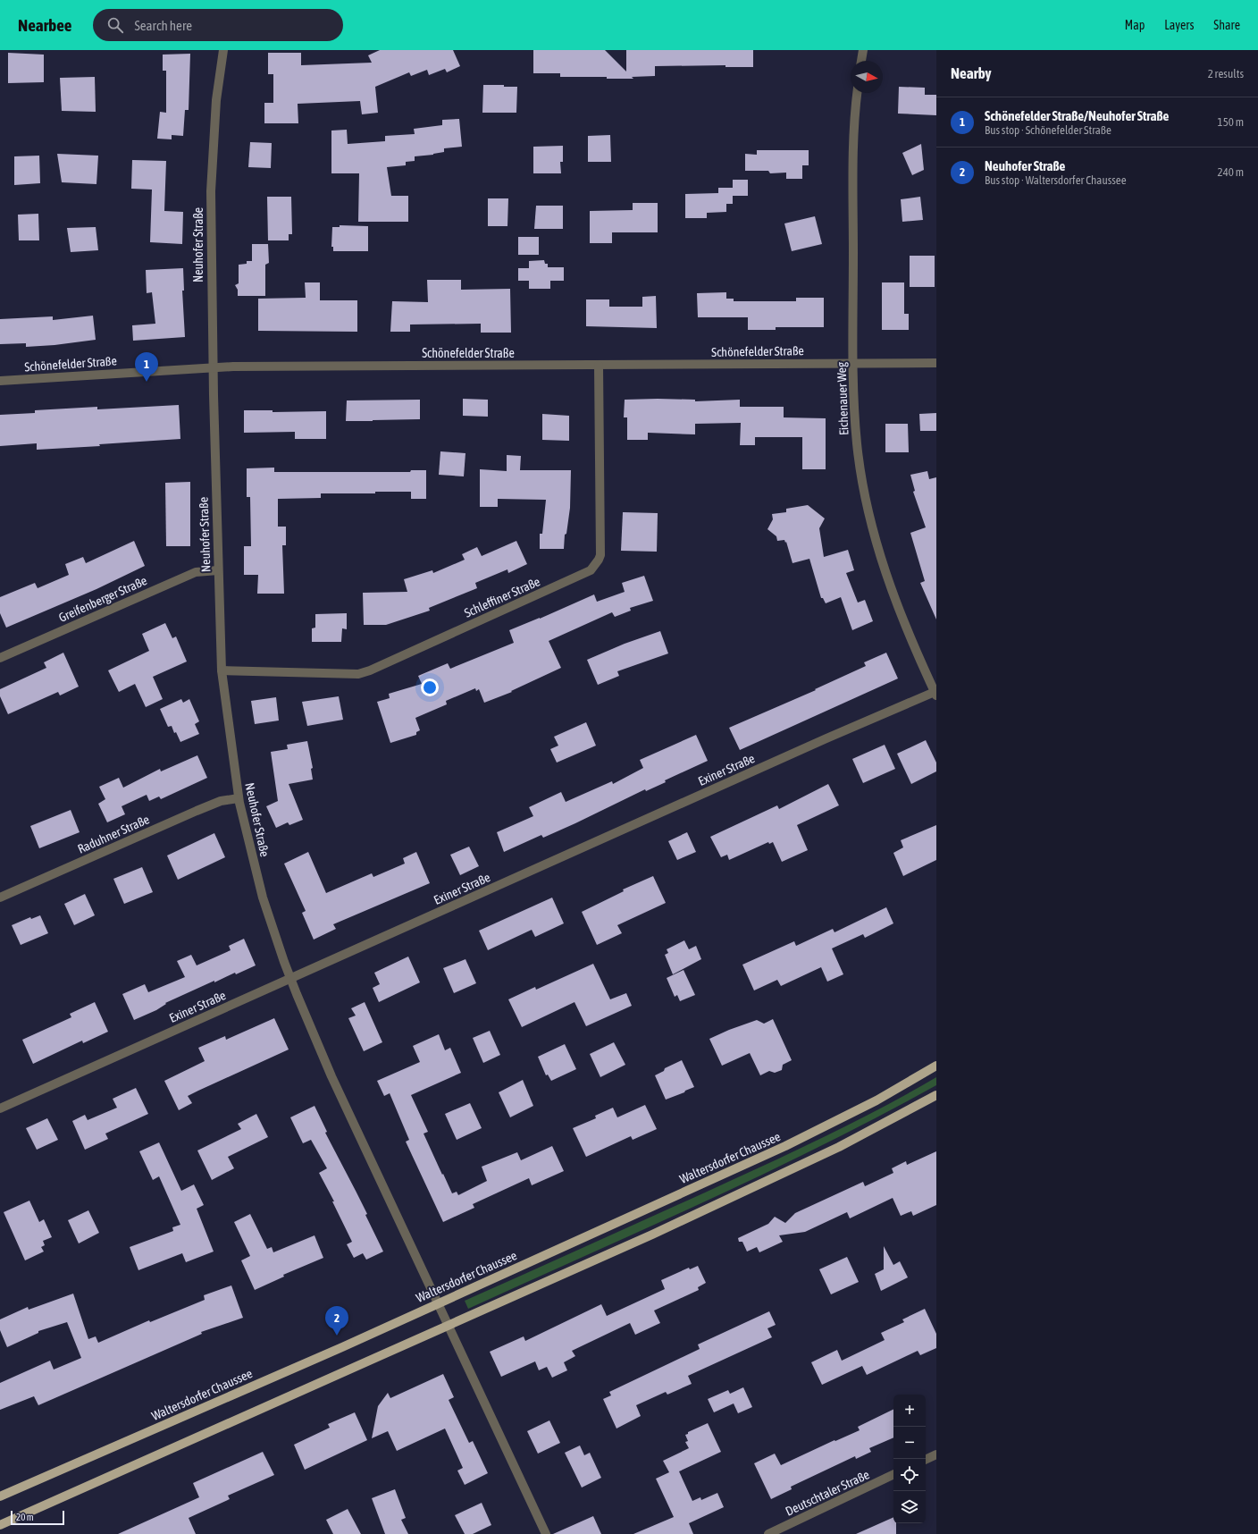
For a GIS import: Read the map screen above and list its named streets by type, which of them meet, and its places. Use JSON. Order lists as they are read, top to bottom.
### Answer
{
  "streets": {
    "main road": ["Waltersdorfer Chaussee"],
    "street": [
      "Neuhofer Straße",
      "Schönefelder Straße",
      "Eichenauer Weg",
      "Schleffiner Straße",
      "Greifenberger Straße",
      "Exiner Straße",
      "Raduhner Straße",
      "Deutschtaler Straße"
    ]
  },
  "crossings": [
    ["Neuhofer Straße", "Schönefelder Straße"],
    ["Neuhofer Straße", "Schleffiner Straße"],
    ["Neuhofer Straße", "Greifenberger Straße"],
    ["Neuhofer Straße", "Exiner Straße"],
    ["Neuhofer Straße", "Raduhner Straße"],
    ["Neuhofer Straße", "Waltersdorfer Chaussee"],
    ["Schönefelder Straße", "Eichenauer Weg"],
    ["Schönefelder Straße", "Schleffiner Straße"],
    ["Eichenauer Weg", "Exiner Straße"]
  ],
  "scale_bar": "20 m",
  "north": "right",
  "page": {
    "header": "Nearbee",
    "search": "Search here",
    "nav": ["Map", "Layers", "Share"],
    "heading": ["Nearby", "2 results"],
    "list": [
      {
        "mark": "1",
        "name": "Schönefelder Straße/Neuhofer Straße",
        "note": "Bus stop · Schönefelder Straße",
        "value": "150 m"
      },
      {
        "mark": "2",
        "name": "Neuhofer Straße",
        "note": "Bus stop · Waltersdorfer Chaussee",
        "value": "240 m"
      }
    ],
    "pins": ["1", "2"],
    "map_buttons": ["+", "−"],
    "scale": "20 m"
  }
}
